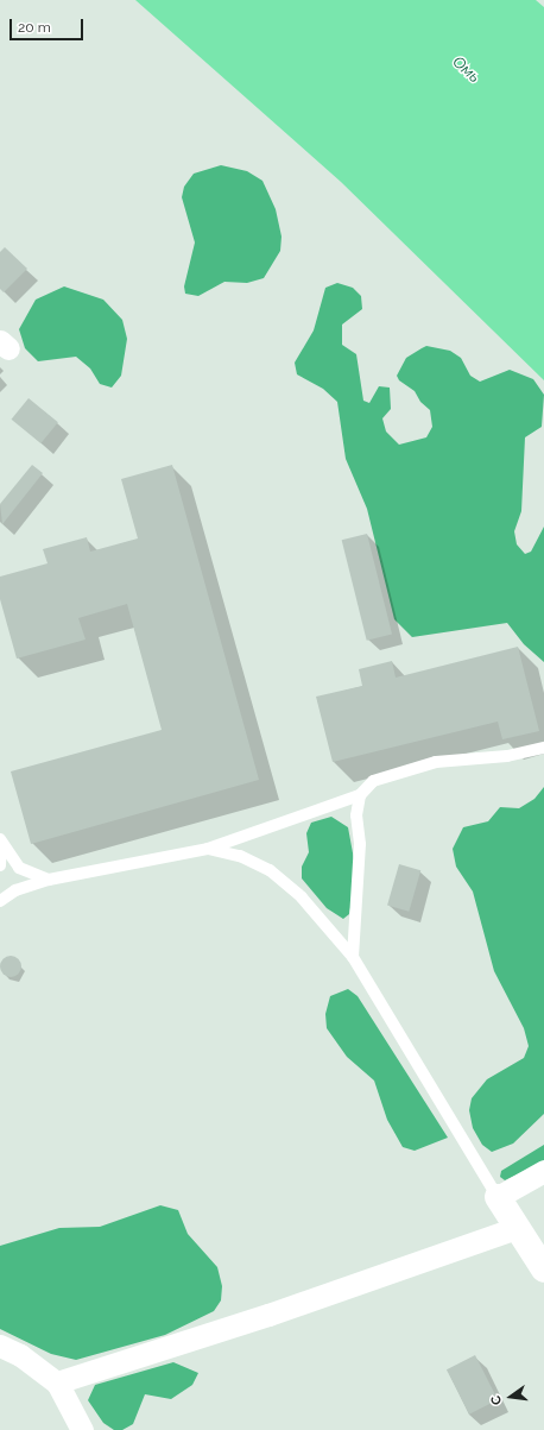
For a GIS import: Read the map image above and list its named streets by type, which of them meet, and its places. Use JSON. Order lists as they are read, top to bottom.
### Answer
{
  "water": ["Омь"],
  "scale_bar": "20 m",
  "north": "left"
}
